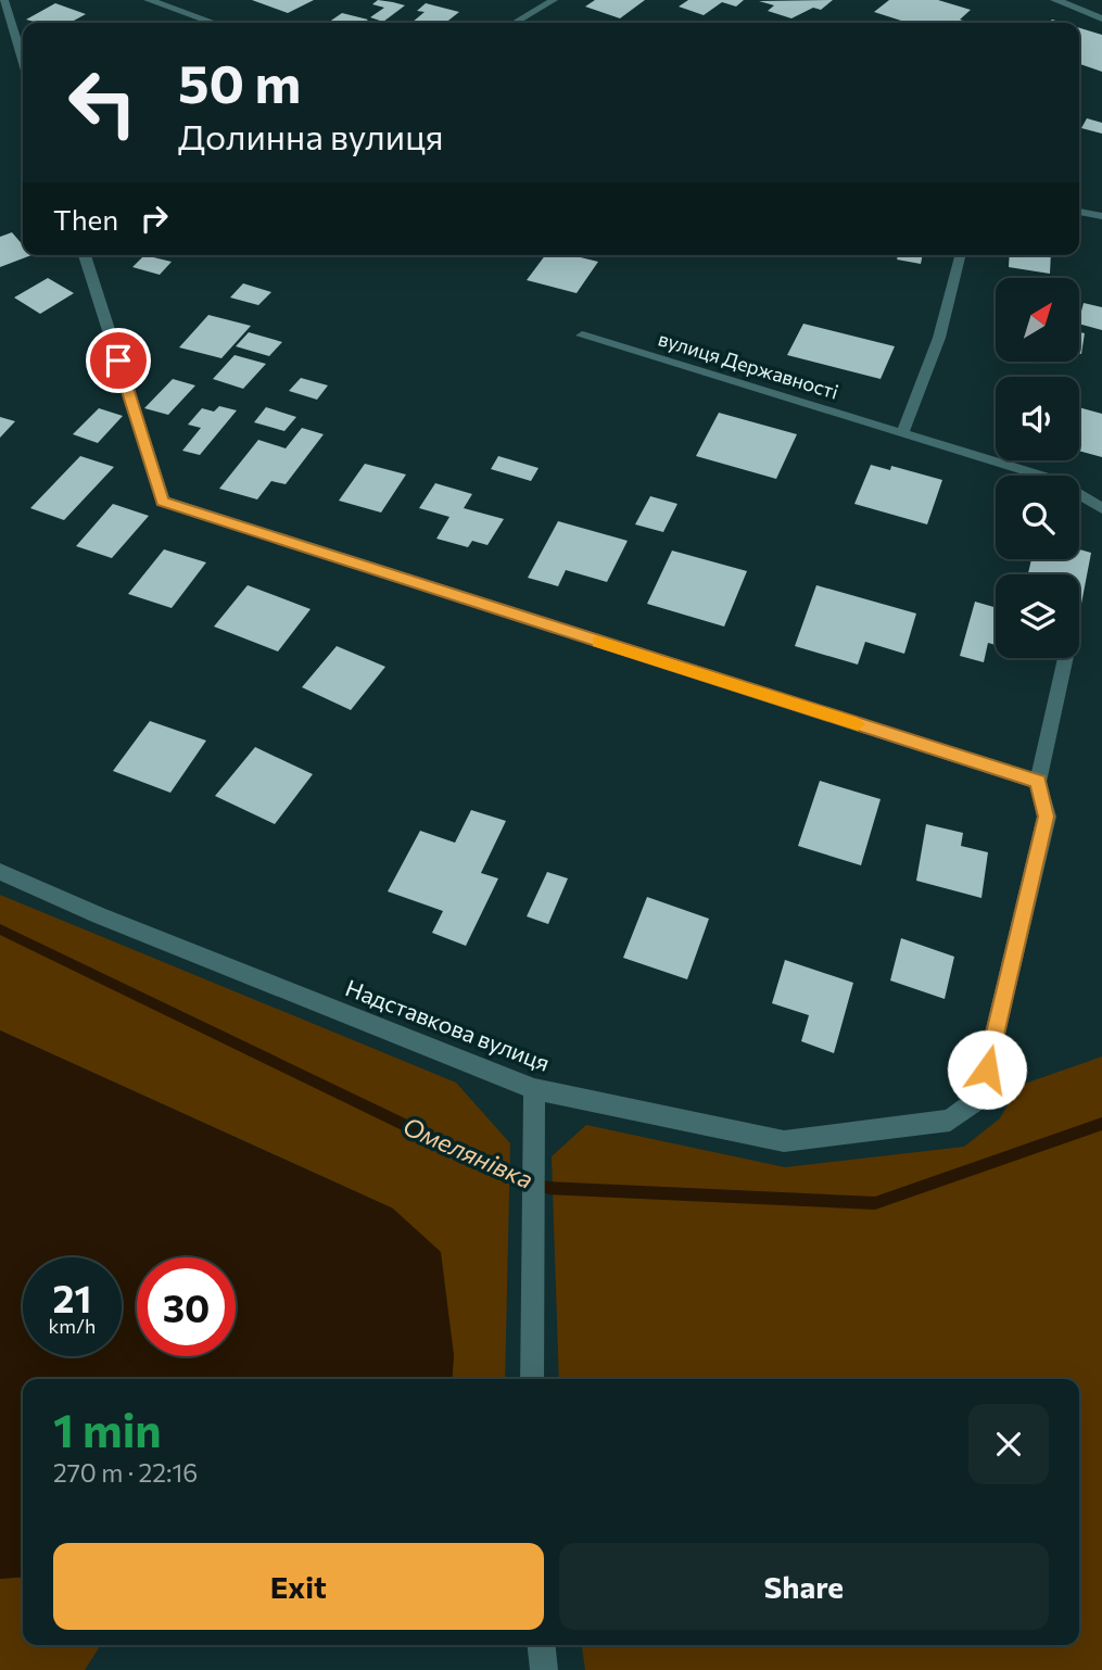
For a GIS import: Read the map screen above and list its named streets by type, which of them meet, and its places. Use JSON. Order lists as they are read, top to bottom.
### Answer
{
  "streets": {
    "street": ["Надставкова вулиця"],
    "lane": ["вулиця Державності"]
  },
  "water": ["Омелянівка"],
  "north": "top right",
  "page": {
    "turn": ["50 m", "Долинна вулиця"],
    "then": "Then",
    "speed": "21 km/h",
    "limit": "30",
    "heading": ["1 min", "270 m · 22:16"],
    "buttons": ["Exit", "Share"]
  }
}
